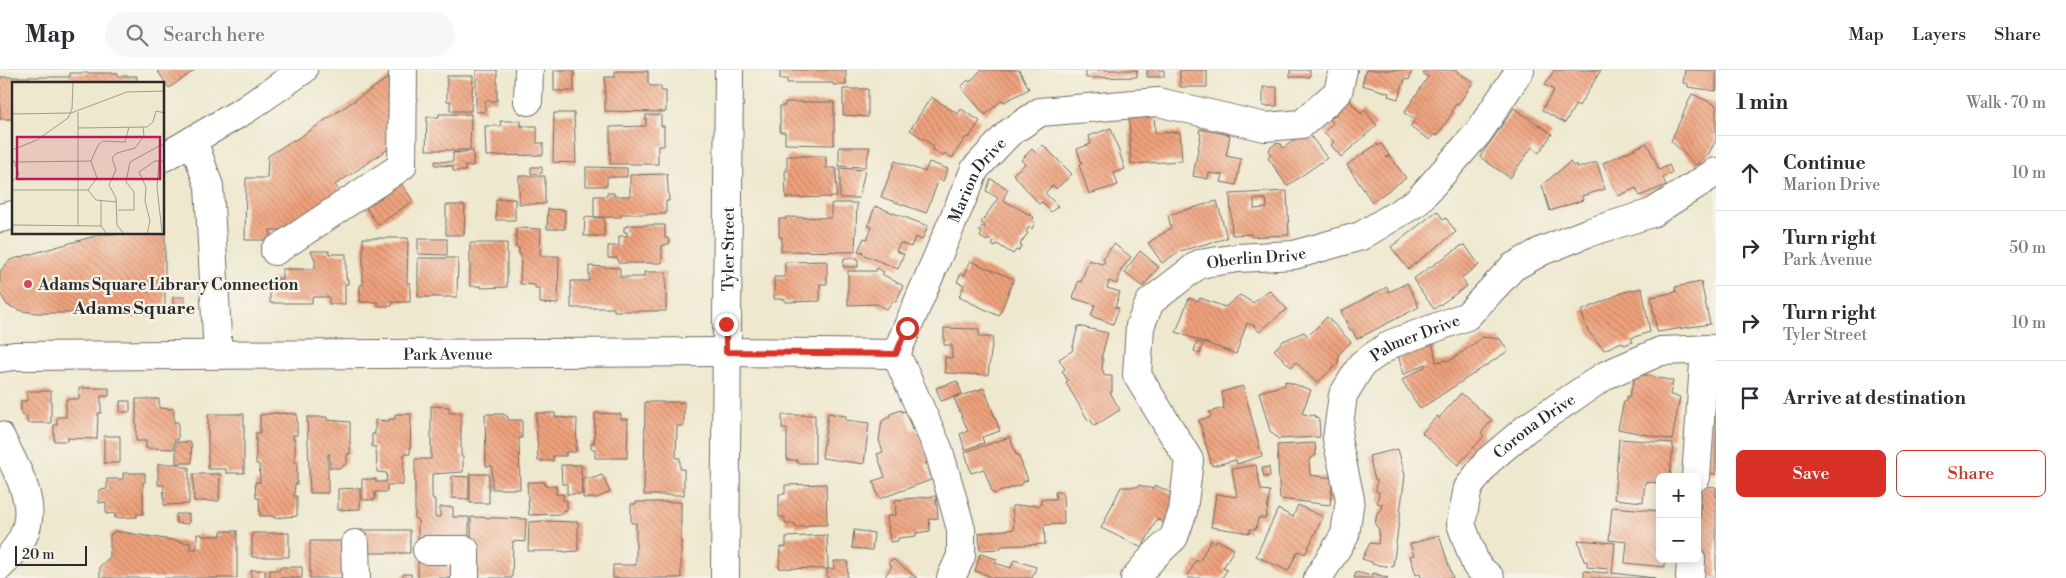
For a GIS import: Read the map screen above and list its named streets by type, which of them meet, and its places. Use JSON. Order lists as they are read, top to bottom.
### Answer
{
  "streets": {
    "street": [
      "Marion Drive",
      "Tyler Street",
      "Oberlin Drive",
      "Palmer Drive",
      "Park Avenue",
      "Corona Drive"
    ]
  },
  "crossings": [
    ["Marion Drive", "Park Avenue"],
    ["Tyler Street", "Park Avenue"]
  ],
  "districts": ["Adams Square"],
  "places": ["Adams Square Library Connection"],
  "scale_bar": "20 m",
  "page": {
    "header": "Map",
    "search": "Search here",
    "nav": ["Map", "Layers", "Share"],
    "heading": ["1 min", "Walk · 70 m"],
    "list": [
      ["Continue", "Marion Drive", "10 m"],
      ["Turn right", "Park Avenue", "50 m"],
      ["Turn right", "Tyler Street", "10 m"],
      "Arrive at destination"
    ],
    "buttons": ["Save", "Share"],
    "map_buttons": ["+", "−"],
    "scale": "20 m"
  }
}
